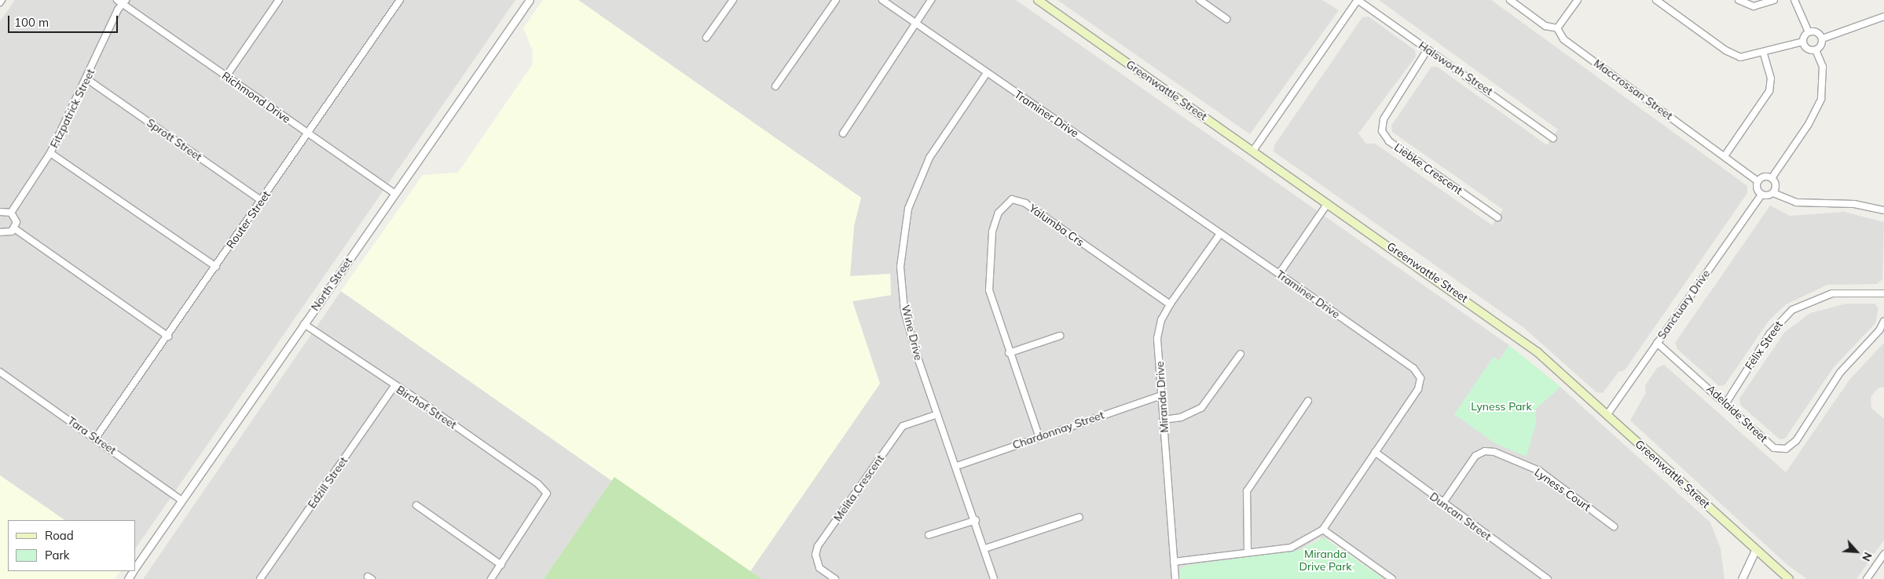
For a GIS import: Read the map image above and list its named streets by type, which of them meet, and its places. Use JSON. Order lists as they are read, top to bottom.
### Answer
{
  "streets": {
    "main road": ["Greenwattle Street"],
    "street": [
      "Halsworth Street",
      "Maccrossan Street",
      "Richmond Drive",
      "Fitzpatrick Street",
      "Traminer Drive",
      "Sprott Street",
      "Liebke Crescent",
      "Router Street",
      "Yalumba Crs",
      "North Street",
      "Sanctuary Drive",
      "Wine Drive",
      "Felix Street",
      "Miranda Drive",
      "Birchof Street",
      "Adelaide Street",
      "Chardonnay Street",
      "Tara Street",
      "Edzill Street",
      "Melita Crescent",
      "Lyness Court",
      "Duncan Street"
    ]
  },
  "crossings": [
    ["Halsworth Street", "Liebke Crescent"],
    ["Maccrossan Street", "Sanctuary Drive"],
    ["Greenwattle Street", "Sanctuary Drive"],
    ["Richmond Drive", "Fitzpatrick Street"],
    ["Richmond Drive", "Router Street"],
    ["Richmond Drive", "North Street"],
    ["Fitzpatrick Street", "Sprott Street"],
    ["Traminer Drive", "Wine Drive"],
    ["Traminer Drive", "Miranda Drive"],
    ["Traminer Drive", "Duncan Street"],
    ["Sprott Street", "Router Street"],
    ["Router Street", "Tara Street"],
    ["Yalumba Crs", "Miranda Drive"],
    ["Yalumba Crs", "Chardonnay Street"],
    ["North Street", "Birchof Street"],
    ["North Street", "Tara Street"],
    ["Sanctuary Drive", "Adelaide Street"],
    ["Wine Drive", "Chardonnay Street"],
    ["Wine Drive", "Melita Crescent"],
    ["Felix Street", "Adelaide Street"],
    ["Miranda Drive", "Chardonnay Street"],
    ["Birchof Street", "Edzill Street"],
    ["Lyness Court", "Duncan Street"]
  ],
  "parks": ["Lyness Park", "Miranda Drive Park"],
  "legend": ["Road", "Park"],
  "scale_bar": "100 m",
  "north": "bottom right"
}
